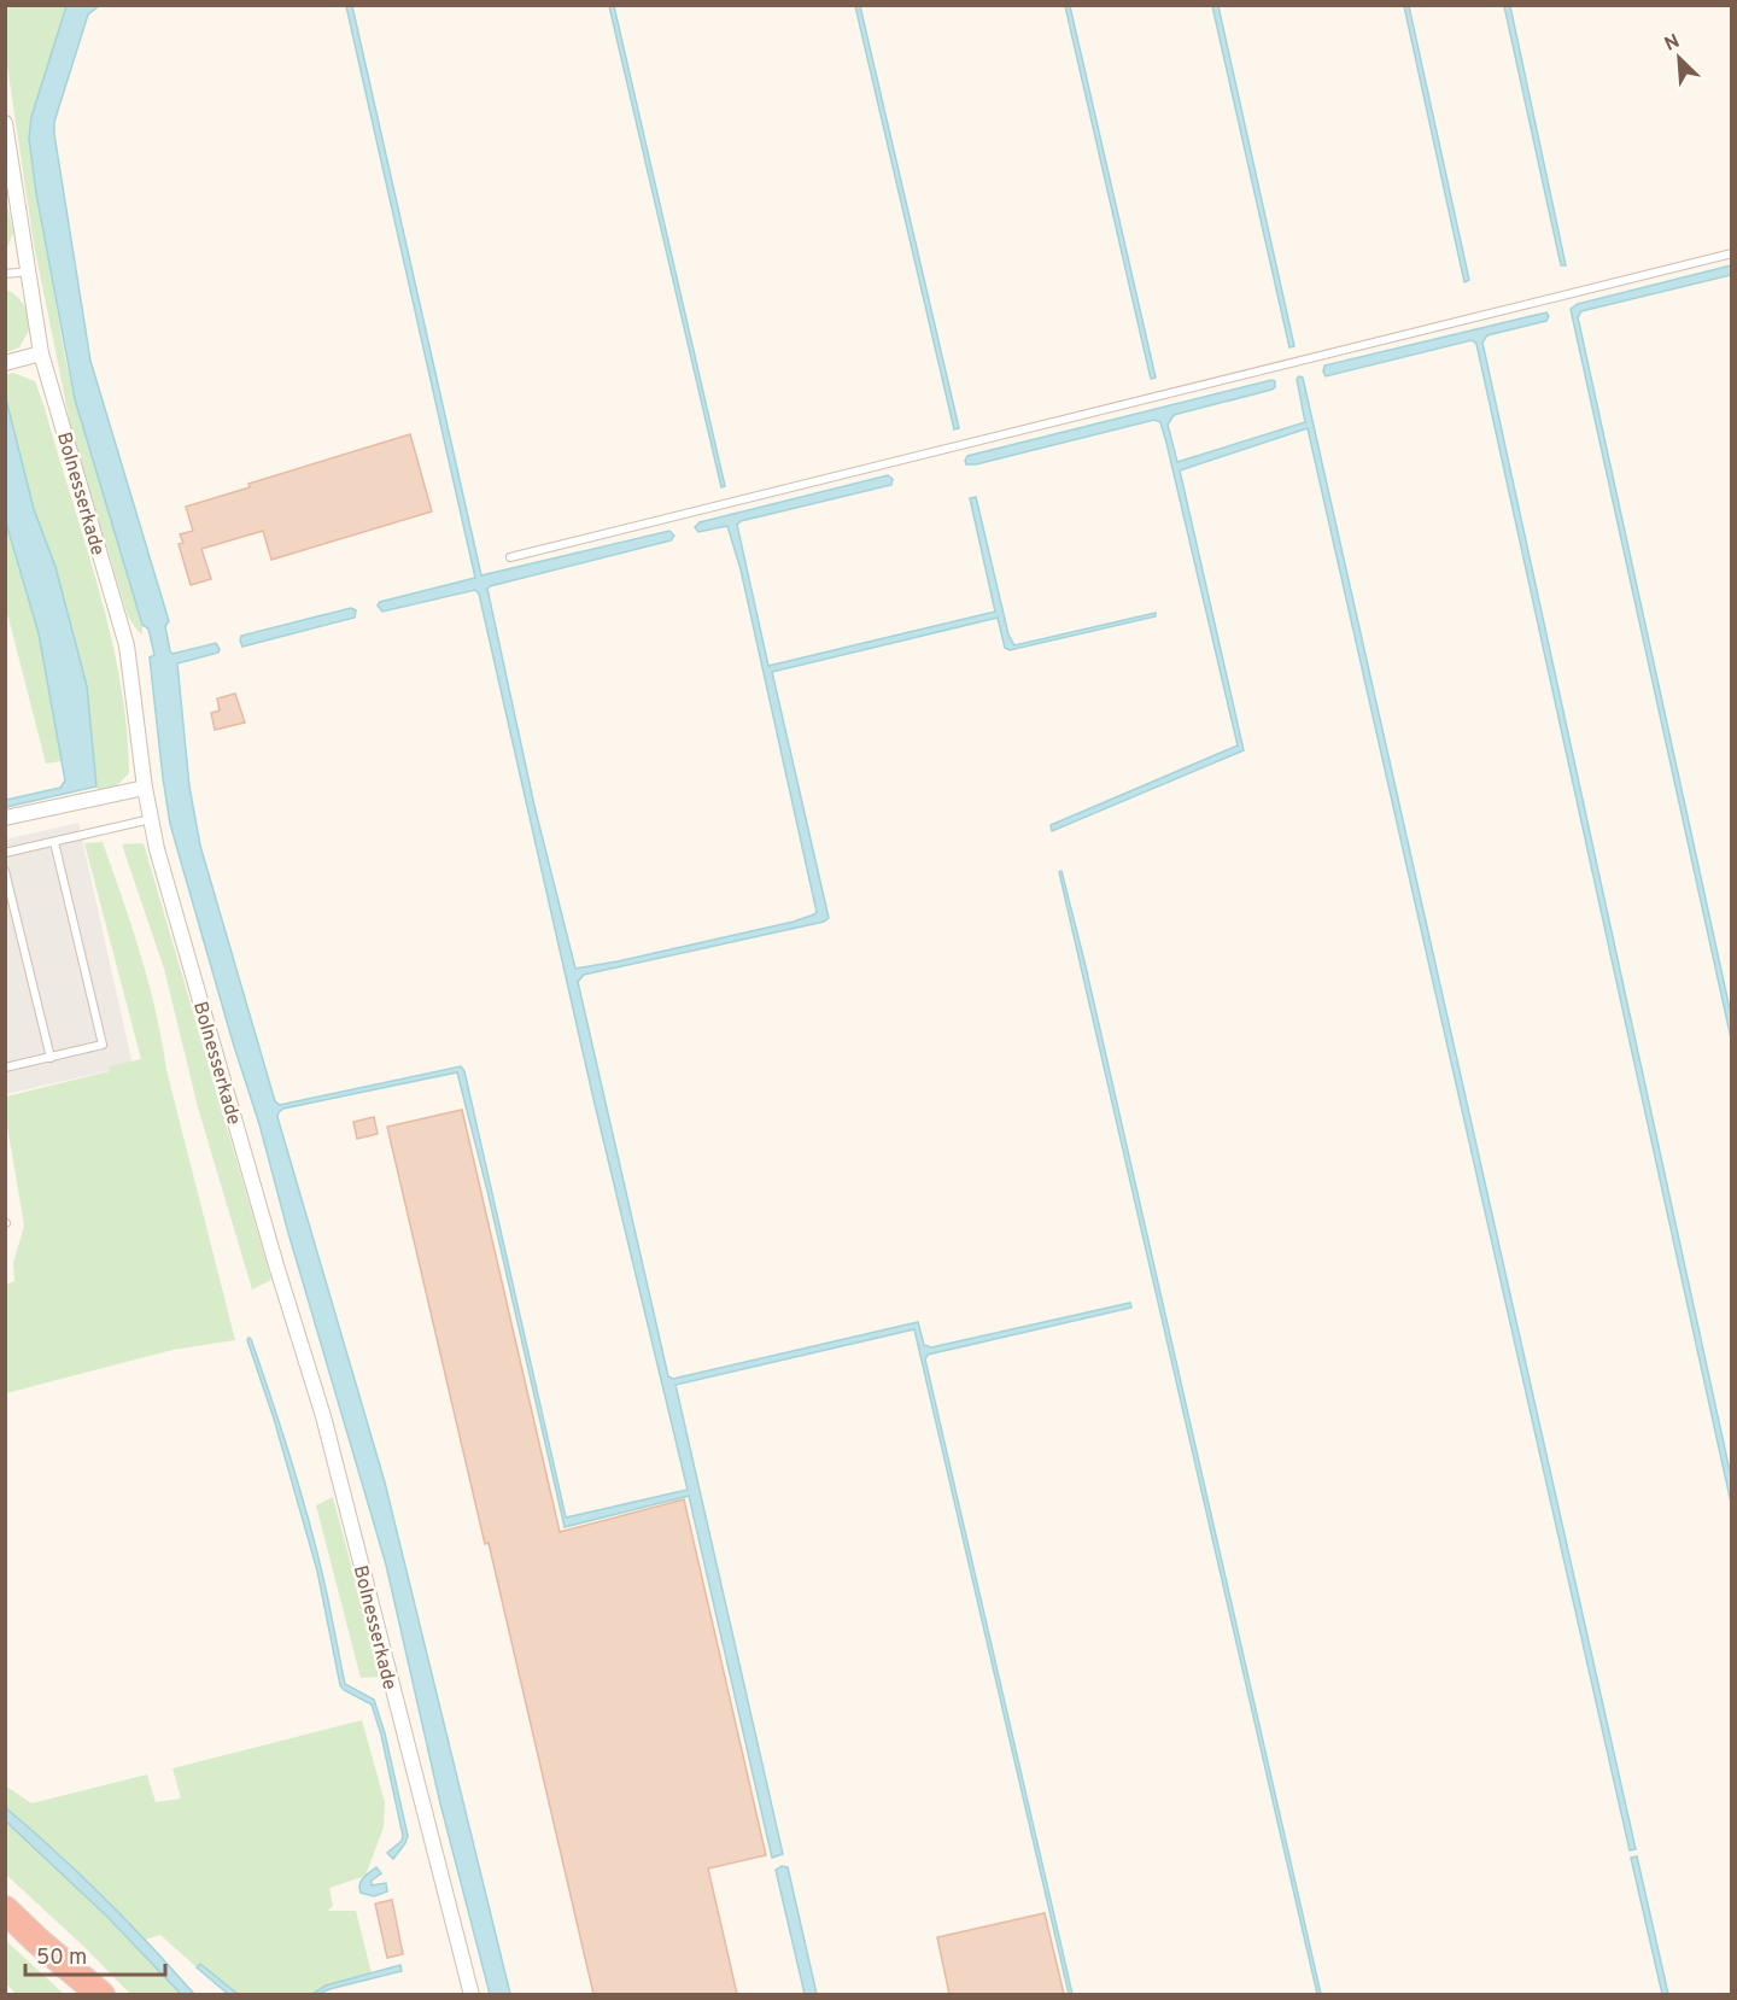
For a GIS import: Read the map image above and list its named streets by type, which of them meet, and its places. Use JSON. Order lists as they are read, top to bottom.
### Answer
{
  "streets": {
    "street": ["Bolnesserkade"]
  },
  "scale_bar": "50 m",
  "north": "top left"
}
